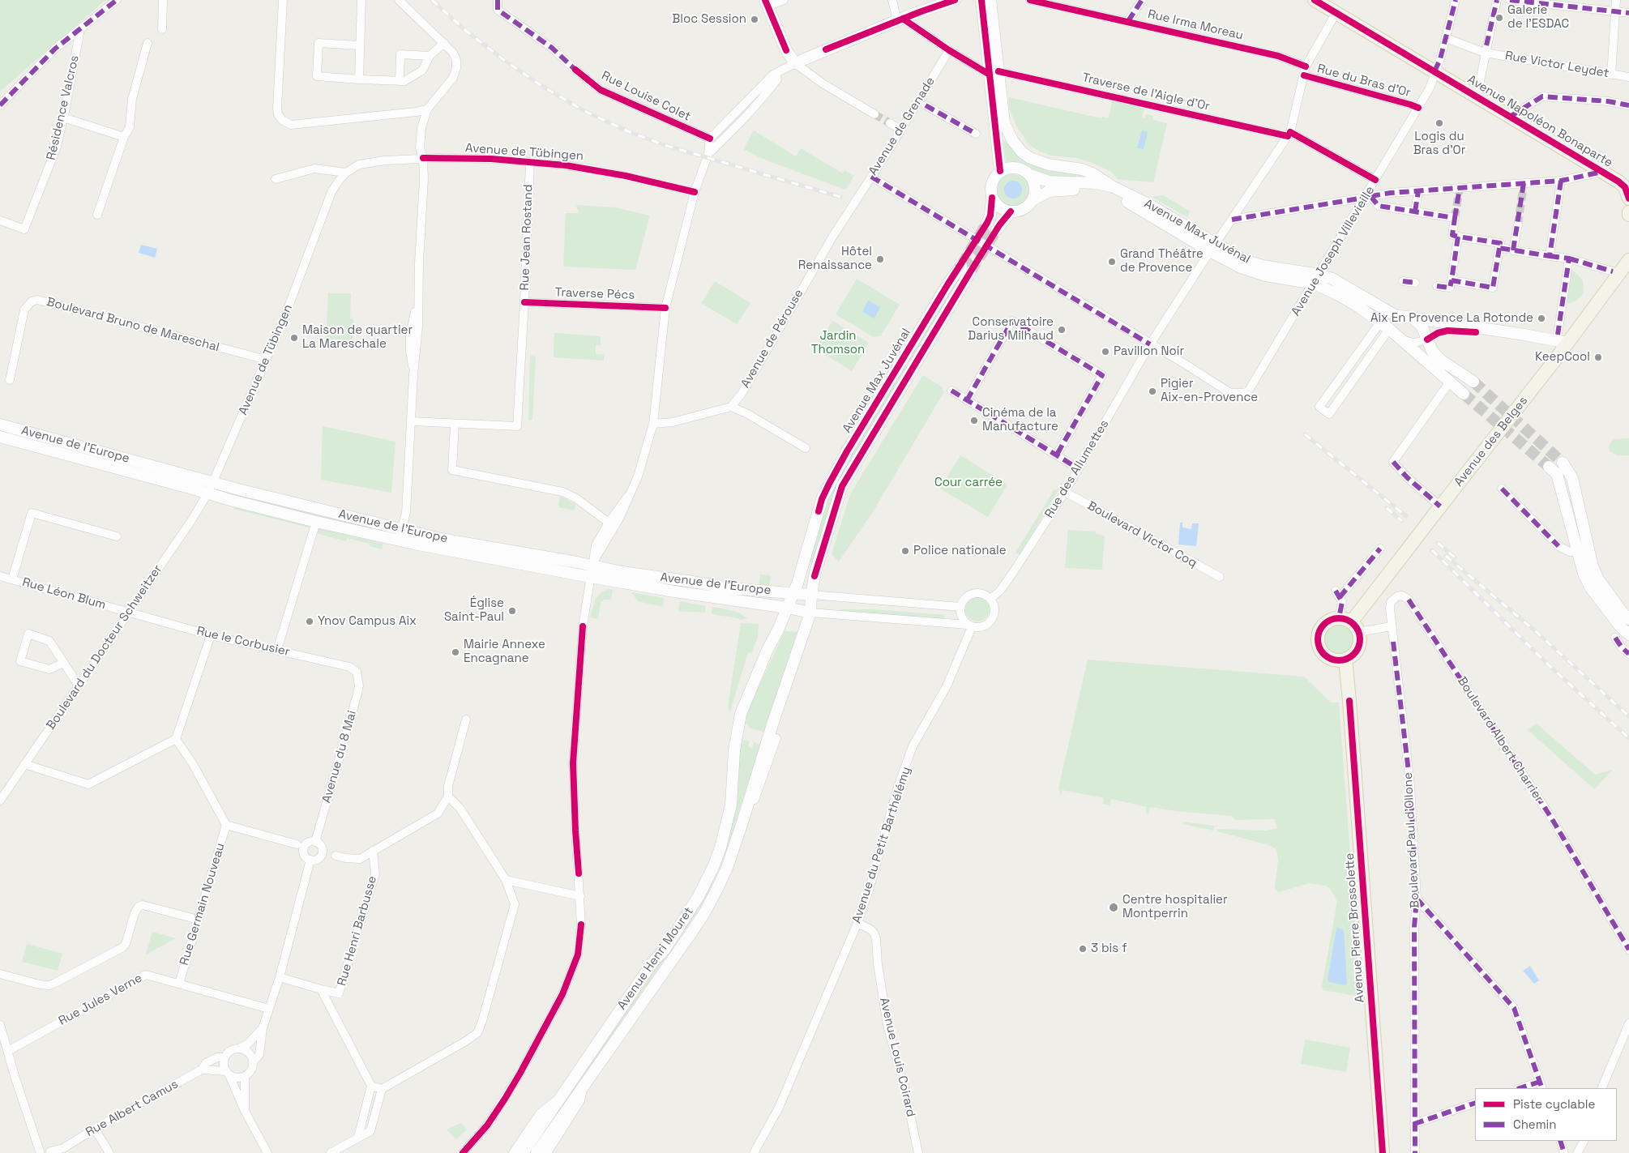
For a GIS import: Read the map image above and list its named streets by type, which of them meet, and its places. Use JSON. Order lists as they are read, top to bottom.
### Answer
{
  "streets": {
    "main road": [
      "Avenue Napoléon Bonaparte",
      "Avenue Max Juvénal",
      "Avenue des Belges",
      "Avenue de l'Europe",
      "Avenue Pierre Brossolette",
      "Avenue Henri Mouret"
    ],
    "street": [
      "Rue Irma Moreau",
      "Rue Victor Leydet",
      "Rue du Bras d'Or",
      "Traverse de l'Aigle d'Or",
      "Rue Louise Colet",
      "Résidence Valcros",
      "Avenue de Grenade",
      "Avenue de Tübingen",
      "Rue Jean Rostand",
      "Avenue Joseph Villevieille",
      "Traverse Pécs",
      "Boulevard Bruno de Mareschal",
      "Avenue de Pérouse",
      "Rue des Allumettes",
      "Boulevard Victor Coq",
      "Rue Léon Blum",
      "Rue le Corbusier",
      "Boulevard du Docteur Schweitzer",
      "Boulevard Albert Charrier",
      "Avenue du 8 Mai",
      "Boulevard Paul d'Ollone",
      "Avenue du Petit Barthélémy",
      "Rue Germain Nouveau",
      "Rue Henri Barbusse",
      "Rue Jules Verne",
      "Avenue Louis Coirard",
      "Rue Albert Camus"
    ]
  },
  "crossings": [
    ["Rue Victor Leydet", "Avenue Joseph Villevieille"],
    ["Rue du Bras d'Or", "Avenue Joseph Villevieille"],
    ["Traverse de l'Aigle d'Or", "Avenue de Grenade"],
    ["Traverse de l'Aigle d'Or", "Avenue Joseph Villevieille"],
    ["Traverse de l'Aigle d'Or", "Rue des Allumettes"],
    ["Avenue Napoléon Bonaparte", "Avenue Joseph Villevieille"],
    ["Avenue de Grenade", "Avenue de Pérouse"],
    ["Avenue de Tübingen", "Rue Jean Rostand"],
    ["Avenue de Tübingen", "Boulevard Bruno de Mareschal"],
    ["Avenue de Tübingen", "Avenue de l'Europe"],
    ["Avenue de Tübingen", "Boulevard du Docteur Schweitzer"],
    ["Avenue Max Juvénal", "Avenue Joseph Villevieille"],
    ["Avenue Max Juvénal", "Avenue des Belges"],
    ["Avenue Max Juvénal", "Avenue de l'Europe"],
    ["Avenue Max Juvénal", "Rue des Allumettes"],
    ["Avenue Max Juvénal", "Avenue Henri Mouret"],
    ["Rue Jean Rostand", "Traverse Pécs"],
    ["Avenue Joseph Villevieille", "Rue des Allumettes"],
    ["Avenue des Belges", "Avenue Pierre Brossolette"],
    ["Avenue de l'Europe", "Boulevard du Docteur Schweitzer"],
    ["Avenue de l'Europe", "Avenue Henri Mouret"],
    ["Rue des Allumettes", "Boulevard Victor Coq"],
    ["Rue des Allumettes", "Avenue du Petit Barthélémy"],
    ["Rue Léon Blum", "Rue le Corbusier"],
    ["Rue Léon Blum", "Boulevard du Docteur Schweitzer"],
    ["Rue le Corbusier", "Boulevard du Docteur Schweitzer"],
    ["Rue le Corbusier", "Avenue du 8 Mai"],
    ["Boulevard Albert Charrier", "Boulevard Paul d'Ollone"],
    ["Avenue du Petit Barthélémy", "Avenue Louis Coirard"],
    ["Rue Germain Nouveau", "Rue Jules Verne"]
  ],
  "parks": ["Jardin Thomson", "Cour carrée"],
  "places": [
    "Galerie de l'ESDAC",
    "Bloc Session",
    "Logis du Bras d'Or",
    "Hôtel Renaissance",
    "Grand Théâtre de Provence",
    "Aix En Provence La Rotonde",
    "Conservatoire Darius Milhaud",
    "Maison de quartier La Mareschale",
    "Pavillon Noir",
    "KeepCool",
    "Pigier Aix-en-Provence",
    "Cinéma de la Manufacture",
    "Police nationale",
    "Église Saint-Paul",
    "Ynov Campus Aix",
    "Mairie Annexe Encagnane",
    "Centre hospitalier Montperrin",
    "3 bis f"
  ],
  "legend": ["Piste cyclable", "Chemin"]
}
